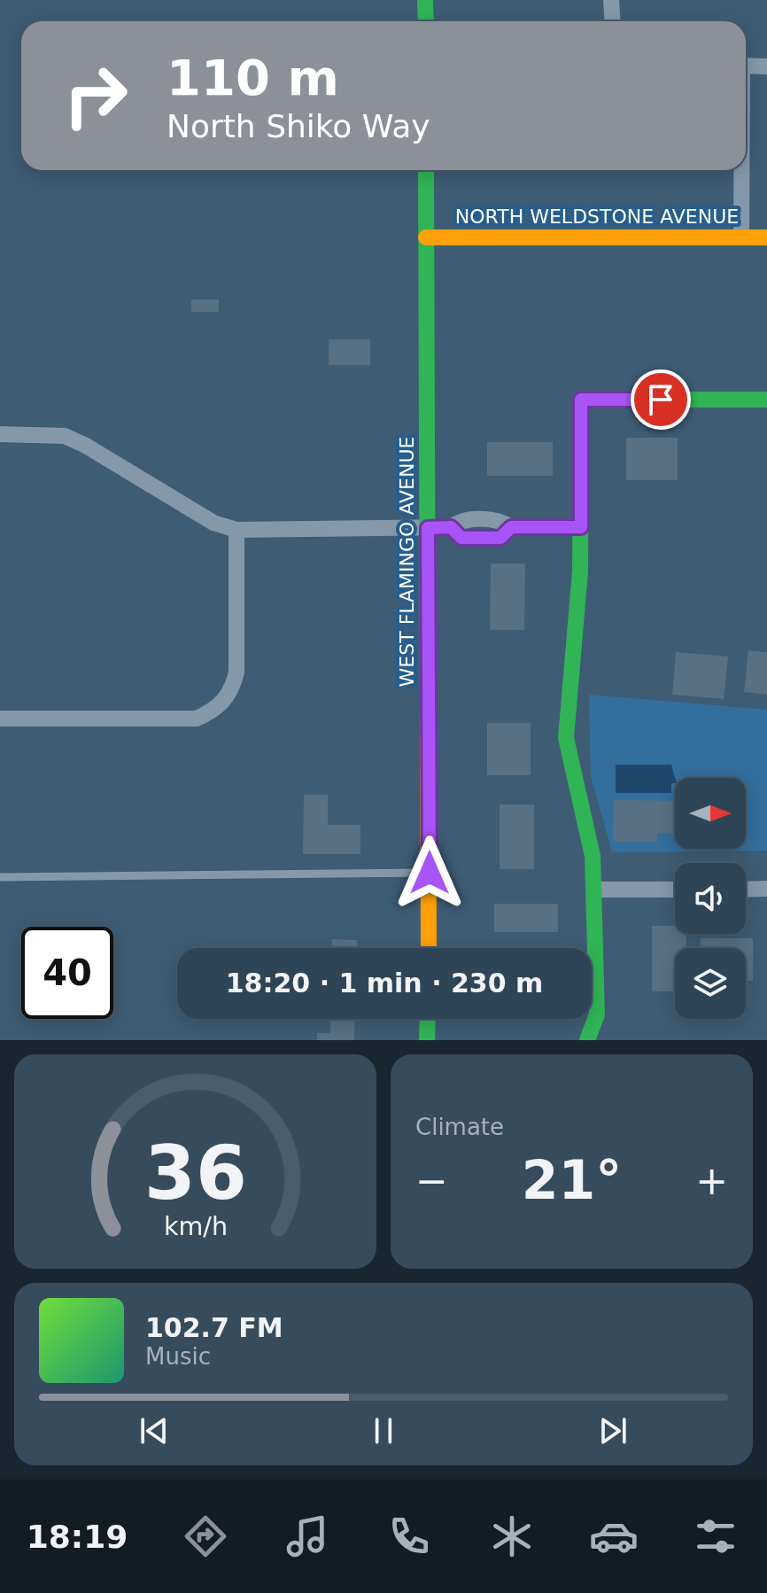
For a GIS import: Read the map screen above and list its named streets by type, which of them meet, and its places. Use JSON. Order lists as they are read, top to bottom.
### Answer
{
  "streets": {
    "street": ["NORTH WELDSTONE AVENUE", "WEST FLAMINGO AVENUE"]
  },
  "crossings": [
    ["NORTH WELDSTONE AVENUE", "WEST FLAMINGO AVENUE"]
  ],
  "north": "right",
  "page": {
    "turn": ["110 m", "North Shiko Way"],
    "limit": "40",
    "trip": "18:20 · 1 min · 230 m",
    "tile": "Climate",
    "heat": ["−", "21°", "+"],
    "song": ["102.7 FM", "Music"],
    "tabs": "18:19",
    "gauge": ["36", "km/h"]
  }
}
